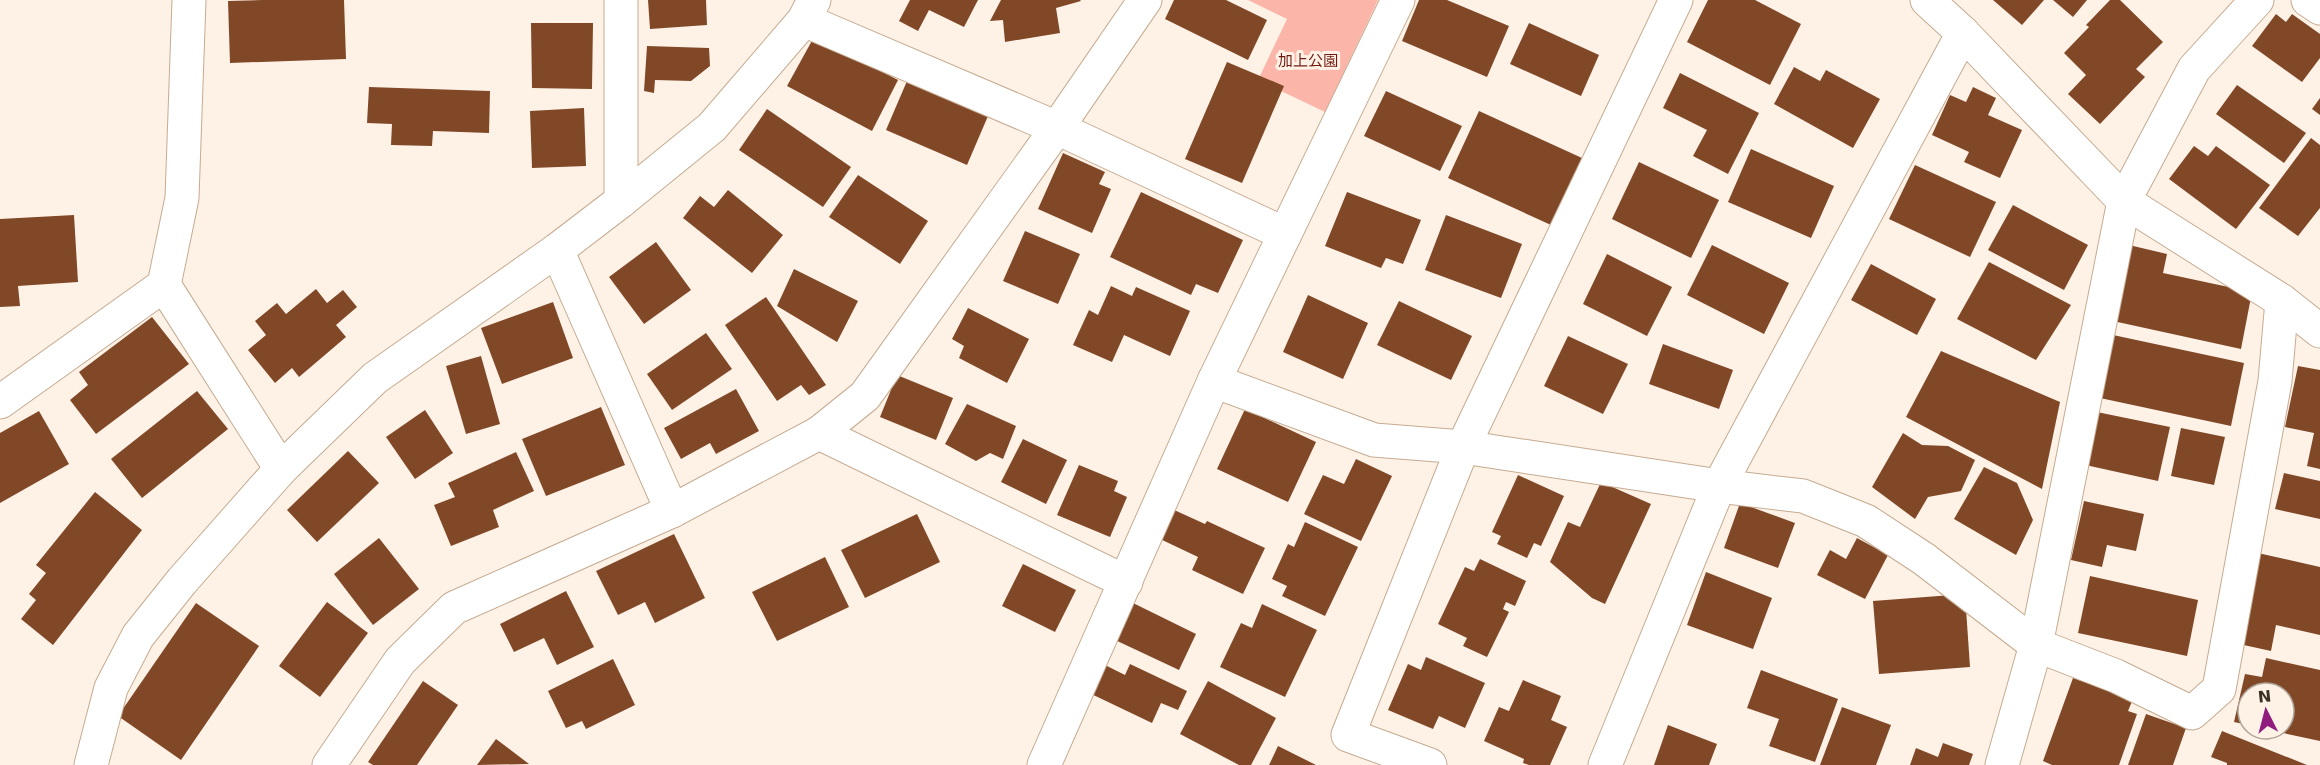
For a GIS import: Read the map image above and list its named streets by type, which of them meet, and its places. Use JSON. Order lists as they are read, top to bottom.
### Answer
{
  "parks": ["加上公園"],
  "north": "top"
}
